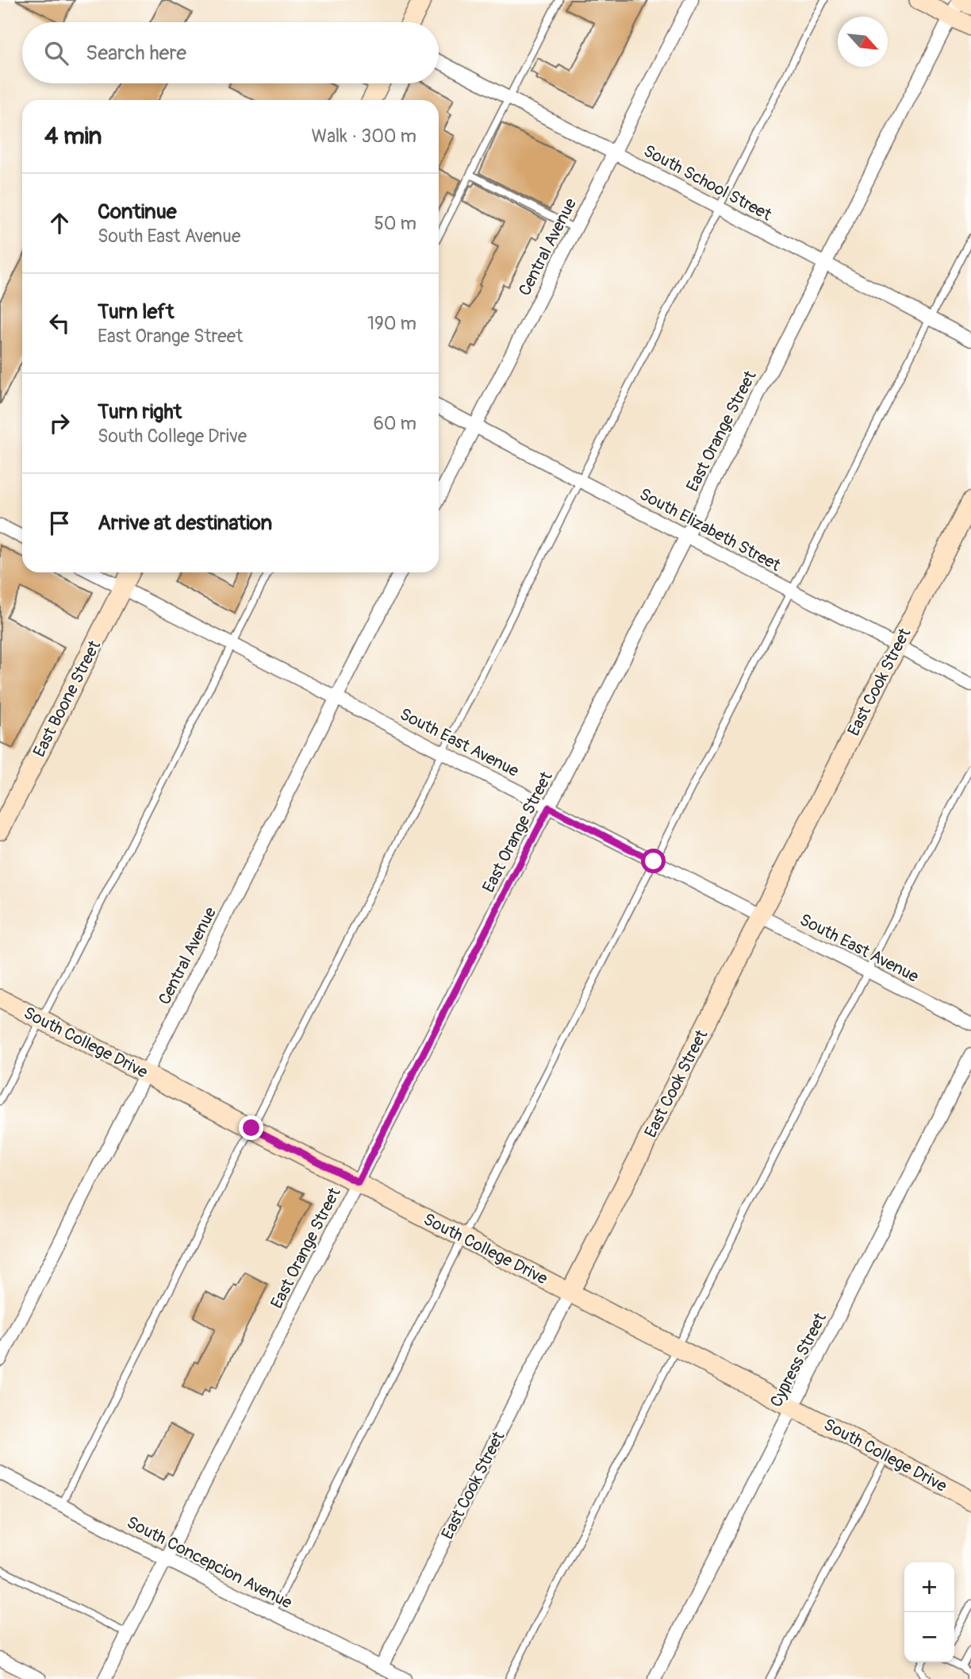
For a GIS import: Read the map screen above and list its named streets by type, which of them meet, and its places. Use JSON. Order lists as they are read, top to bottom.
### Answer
{
  "streets": {
    "street": [
      "South School Street",
      "Central Avenue",
      "East Orange Street",
      "South Elizabeth Street",
      "East Cook Street",
      "East Boone Street",
      "South East Avenue",
      "South College Drive",
      "Cypress Street",
      "South Concepcion Avenue"
    ]
  },
  "crossings": [
    ["South School Street", "Central Avenue"],
    ["South School Street", "East Orange Street"],
    ["Central Avenue", "South Elizabeth Street"],
    ["Central Avenue", "South East Avenue"],
    ["Central Avenue", "South College Drive"],
    ["East Orange Street", "South Elizabeth Street"],
    ["East Orange Street", "South East Avenue"],
    ["East Orange Street", "South College Drive"],
    ["East Orange Street", "South Concepcion Avenue"],
    ["South Elizabeth Street", "East Cook Street"],
    ["East Cook Street", "South East Avenue"],
    ["East Cook Street", "South College Drive"],
    ["East Cook Street", "South Concepcion Avenue"],
    ["East Boone Street", "South East Avenue"],
    ["South College Drive", "Cypress Street"]
  ],
  "north": "bottom right",
  "page": {
    "search": "Search here",
    "heading": ["4 min", "Walk · 300 m"],
    "list": [
      ["Continue", "South East Avenue", "50 m"],
      ["Turn left", "East Orange Street", "190 m"],
      ["Turn right", "South College Drive", "60 m"],
      "Arrive at destination"
    ],
    "map_buttons": ["+", "−"]
  }
}
